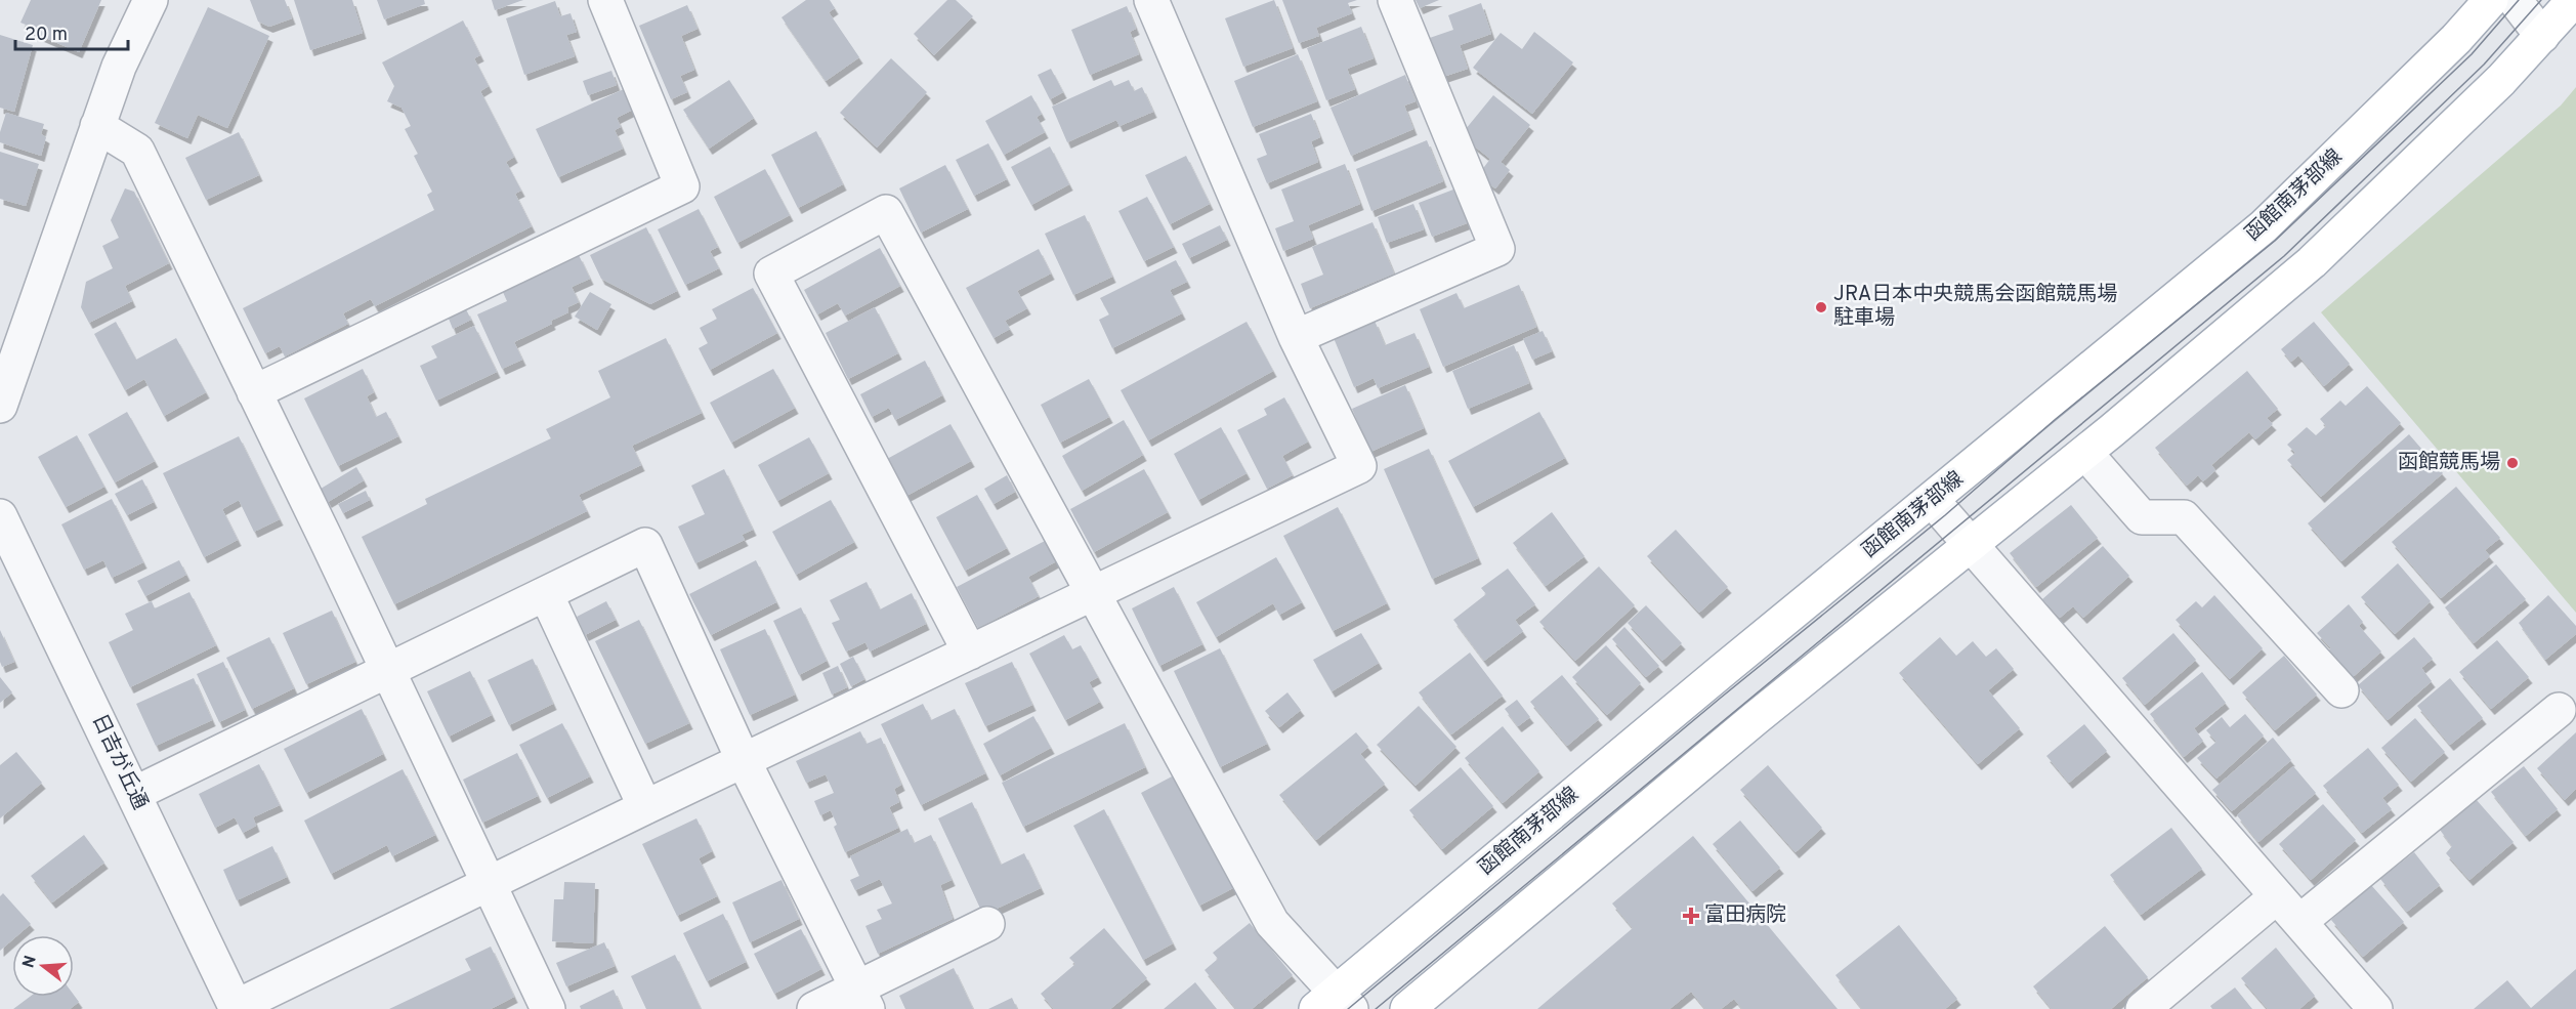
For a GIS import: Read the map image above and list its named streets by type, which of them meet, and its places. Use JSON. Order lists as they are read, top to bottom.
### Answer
{
  "streets": {
    "main road": ["函館南茅部線"],
    "street": ["日吉が丘通"]
  },
  "places": {
    "other": ["JRA日本中央競馬会函館競馬場 駐車場", "函館競馬場"],
    "health": ["富田病院"]
  },
  "scale_bar": "20 m",
  "north": "left"
}
